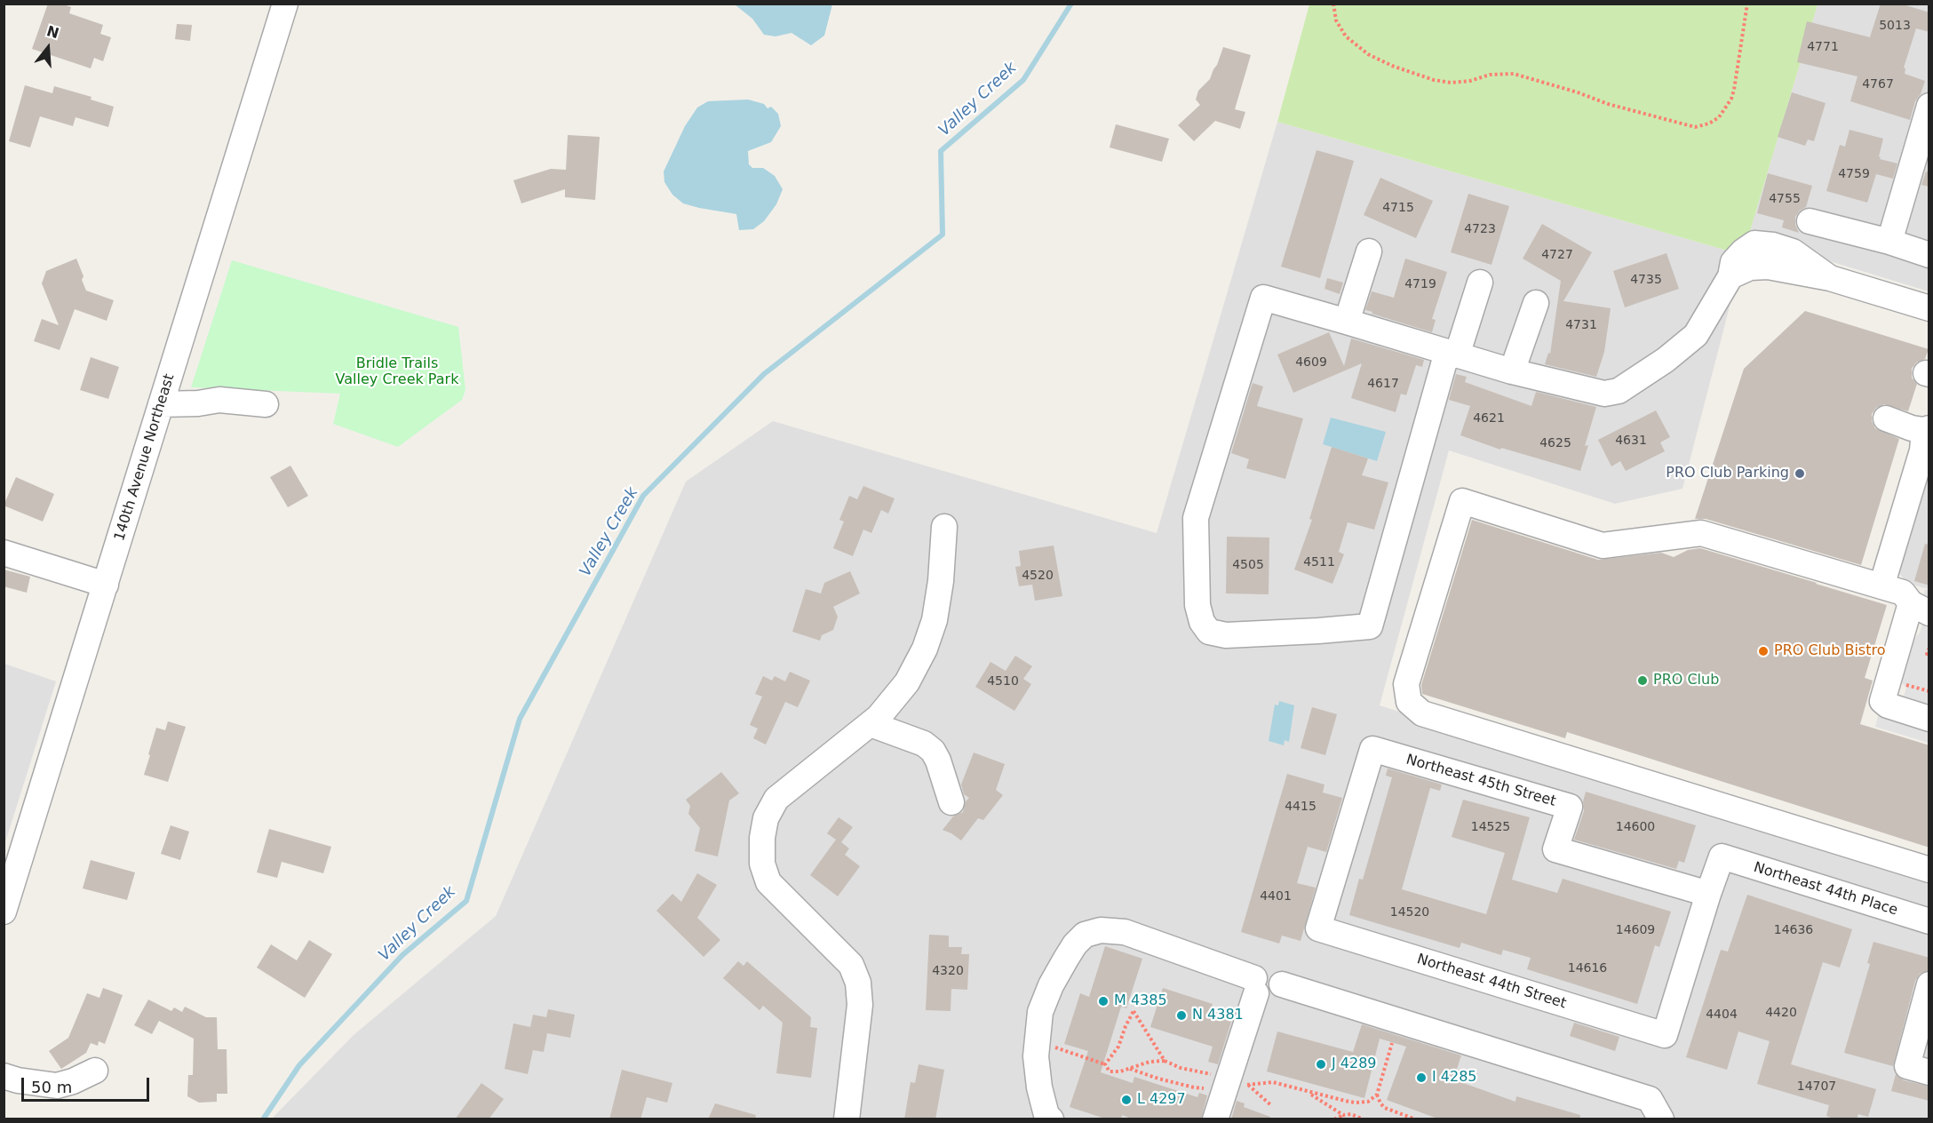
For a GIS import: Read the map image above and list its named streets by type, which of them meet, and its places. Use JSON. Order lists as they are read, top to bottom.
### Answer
{
  "streets": {
    "street": [
      "140th Avenue Northeast",
      "Northeast 45th Street",
      "Northeast 44th Place",
      "Northeast 44th Street"
    ]
  },
  "crossings": [
    ["Northeast 45th Street", "Northeast 44th Place"],
    ["Northeast 45th Street", "Northeast 44th Street"],
    ["Northeast 44th Place", "Northeast 44th Street"]
  ],
  "water": ["Valley Creek"],
  "parks": ["Bridle Trails Valley Creek Park"],
  "places": [
    "PRO Club Parking",
    "PRO Club Bistro",
    "PRO Club",
    "M 4385",
    "N 4381",
    "J 4289",
    "I 4285",
    "L 4297"
  ],
  "house_numbers": [
    "5013",
    "4771",
    "4767",
    "4759",
    "4755",
    "4715",
    "4723",
    "4727",
    "4735",
    "4719",
    "4731",
    "4609",
    "4617",
    "4621",
    "4631",
    "4625",
    "4511",
    "4505",
    "4520",
    "4510",
    "4415",
    "14525",
    "14600",
    "4401",
    "14520",
    "14609",
    "14636",
    "14616",
    "4320",
    "4420",
    "4404",
    "14707"
  ],
  "scale_bar": "50 m",
  "north": "top"
}
